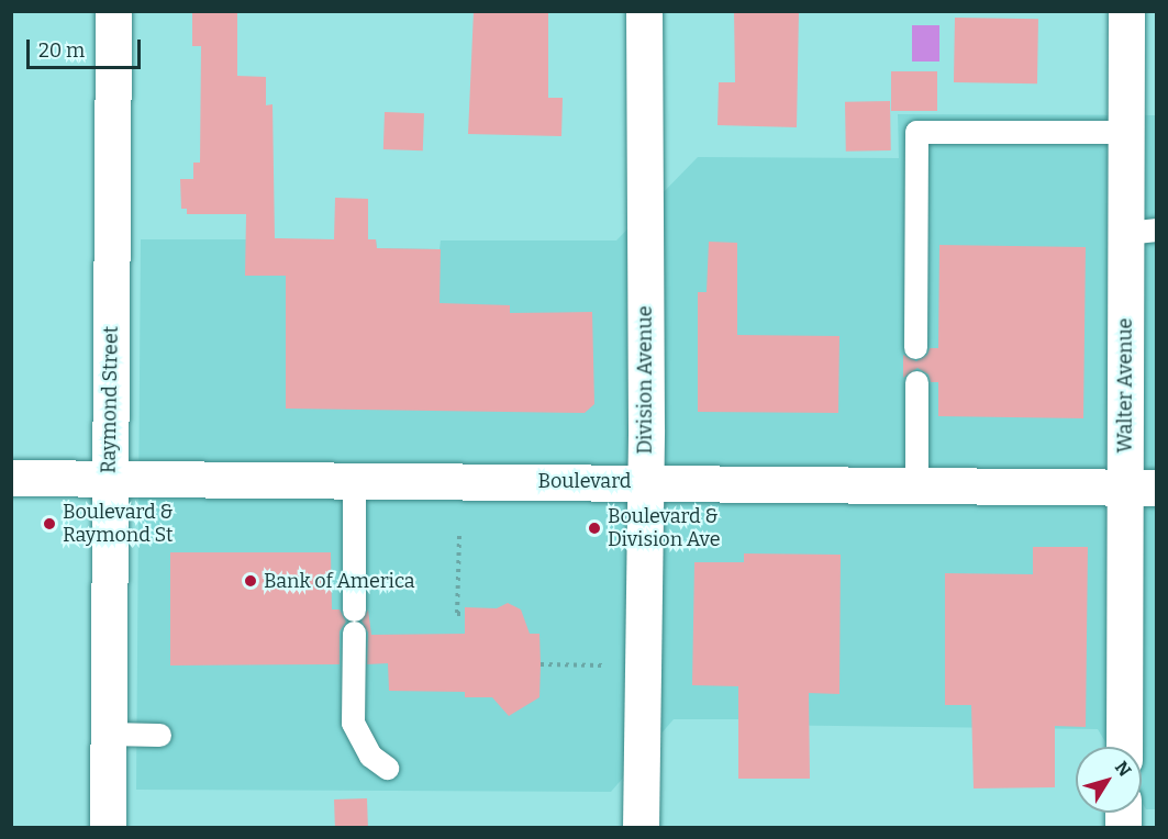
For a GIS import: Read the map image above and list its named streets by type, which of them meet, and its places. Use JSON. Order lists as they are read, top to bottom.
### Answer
{
  "streets": {
    "street": [
      "Division Avenue",
      "Walter Avenue",
      "Raymond Street",
      "Boulevard"
    ]
  },
  "crossings": [
    ["Division Avenue", "Boulevard"],
    ["Walter Avenue", "Boulevard"],
    ["Raymond Street", "Boulevard"]
  ],
  "places": ["Boulevard & Raymond St", "Boulevard & Division Ave", "Bank of America"],
  "scale_bar": "20 m",
  "north": "top right"
}
